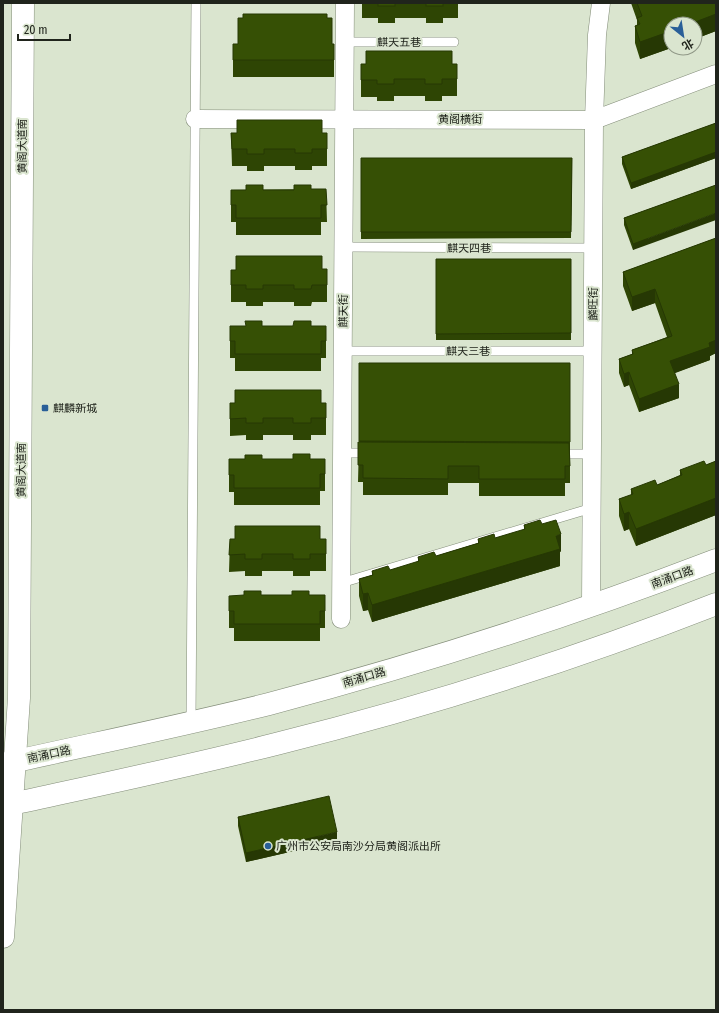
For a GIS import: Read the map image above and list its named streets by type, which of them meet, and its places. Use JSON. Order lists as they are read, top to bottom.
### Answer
{
  "streets": {
    "main road": ["黄阁大道南", "南涌口路"],
    "street": ["黄阁横街", "麟旺街", "麒天街"],
    "lane": ["麒天五巷", "麒天四巷", "麒天三巷"]
  },
  "crossings": [
    ["麒天五巷", "麒天街"],
    ["黄阁横街", "麟旺街"],
    ["黄阁横街", "麒天街"],
    ["黄阁大道南", "南涌口路"],
    ["麒天四巷", "麟旺街"],
    ["麒天四巷", "麒天街"],
    ["麟旺街", "麒天三巷"],
    ["麟旺街", "南涌口路"],
    ["麒天街", "麒天三巷"]
  ],
  "places": {
    "transit": ["麒麟新城"],
    "other": ["广州市公安局南沙分局黄阁派出所"]
  },
  "scale_bar": "20 m",
  "north": "bottom right"
}
